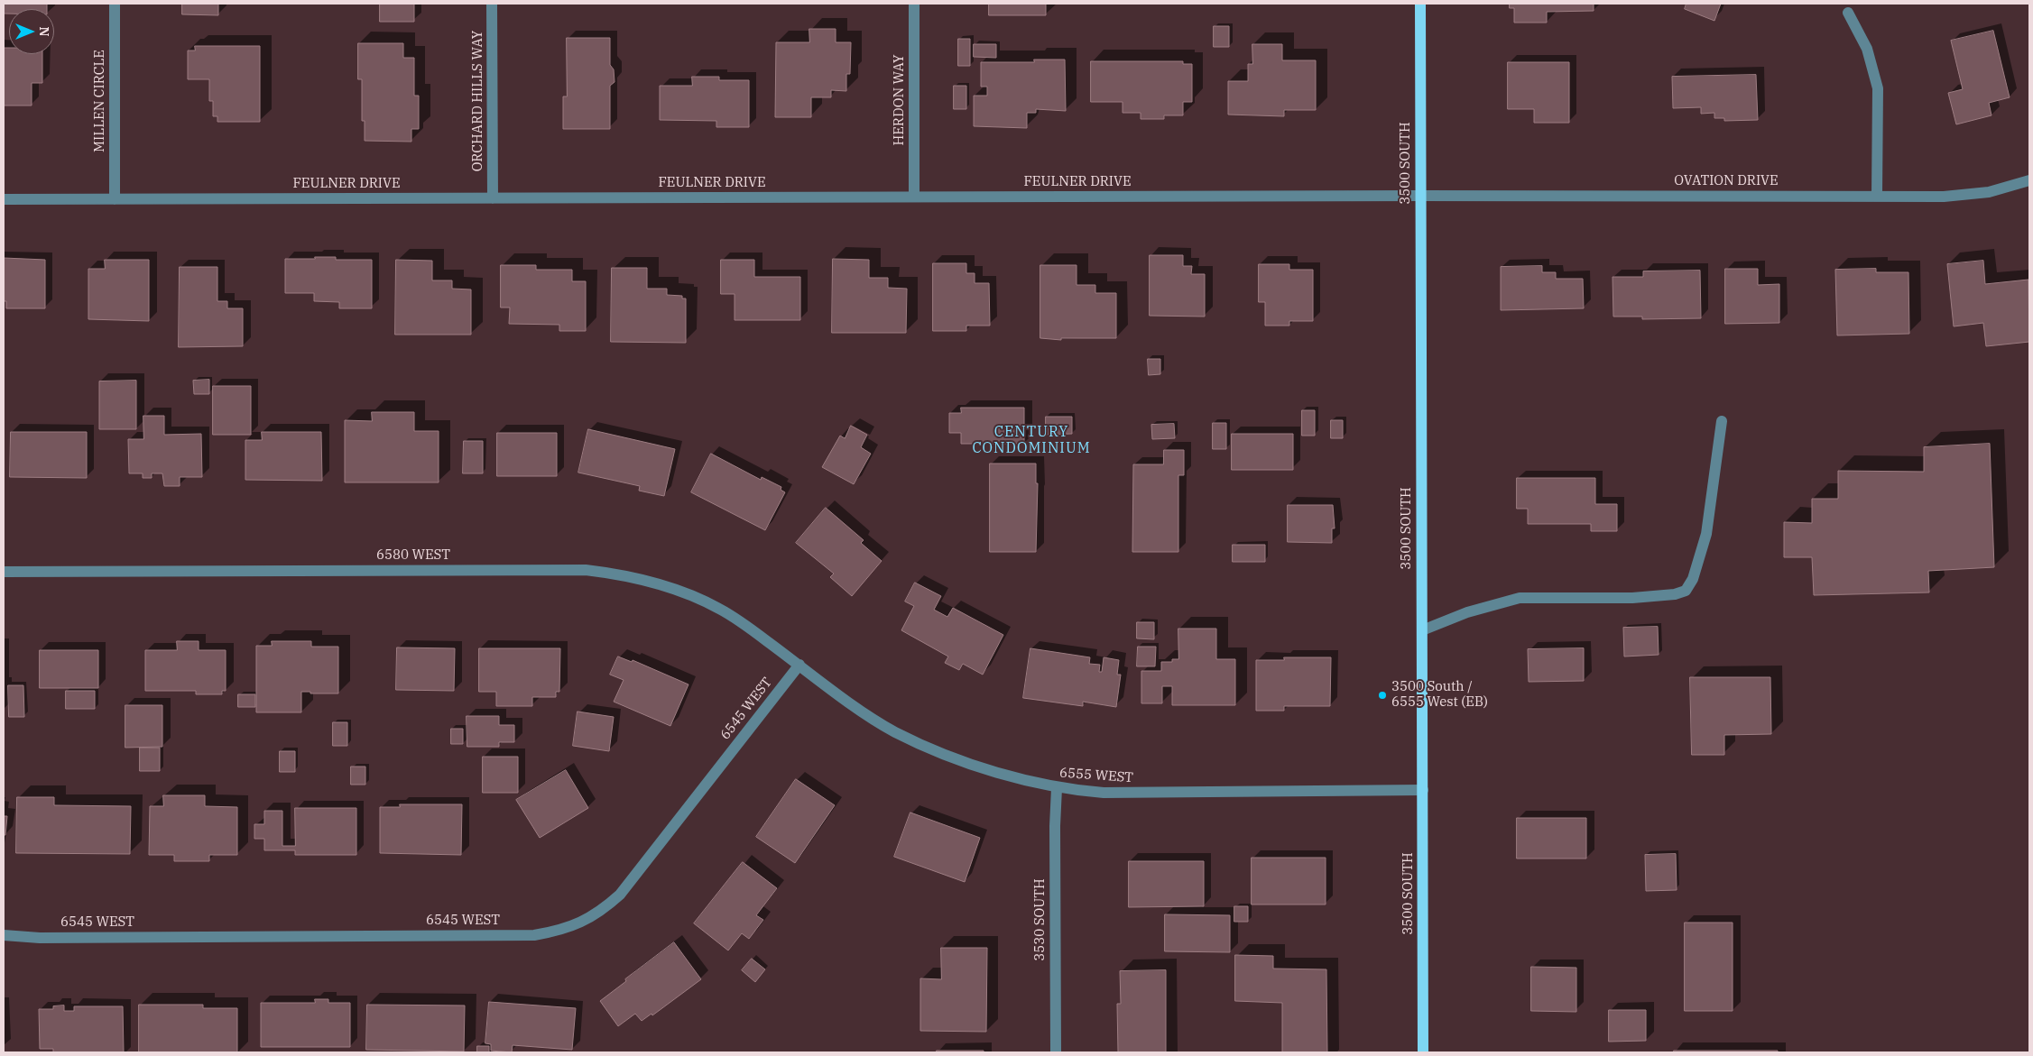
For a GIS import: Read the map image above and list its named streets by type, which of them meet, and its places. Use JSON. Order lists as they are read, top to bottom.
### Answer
{
  "streets": {
    "main road": ["3500 SOUTH"],
    "street": [
      "HERDON WAY",
      "MILLEN CIRCLE",
      "ORCHARD HILLS WAY",
      "OVATION DRIVE",
      "FEULNER DRIVE",
      "6580 WEST",
      "6545 WEST",
      "6555 WEST",
      "3530 SOUTH"
    ]
  },
  "crossings": [
    ["HERDON WAY", "FEULNER DRIVE"],
    ["MILLEN CIRCLE", "FEULNER DRIVE"],
    ["ORCHARD HILLS WAY", "FEULNER DRIVE"],
    ["3500 SOUTH", "OVATION DRIVE"],
    ["3500 SOUTH", "FEULNER DRIVE"],
    ["3500 SOUTH", "6555 WEST"],
    ["OVATION DRIVE", "FEULNER DRIVE"],
    ["6580 WEST", "6545 WEST"],
    ["6580 WEST", "6555 WEST"],
    ["6545 WEST", "6555 WEST"],
    ["6555 WEST", "3530 SOUTH"]
  ],
  "districts": ["CENTURY CONDOMINIUM"],
  "places": ["3500 South / 6555 West (EB)"],
  "north": "right"
}
